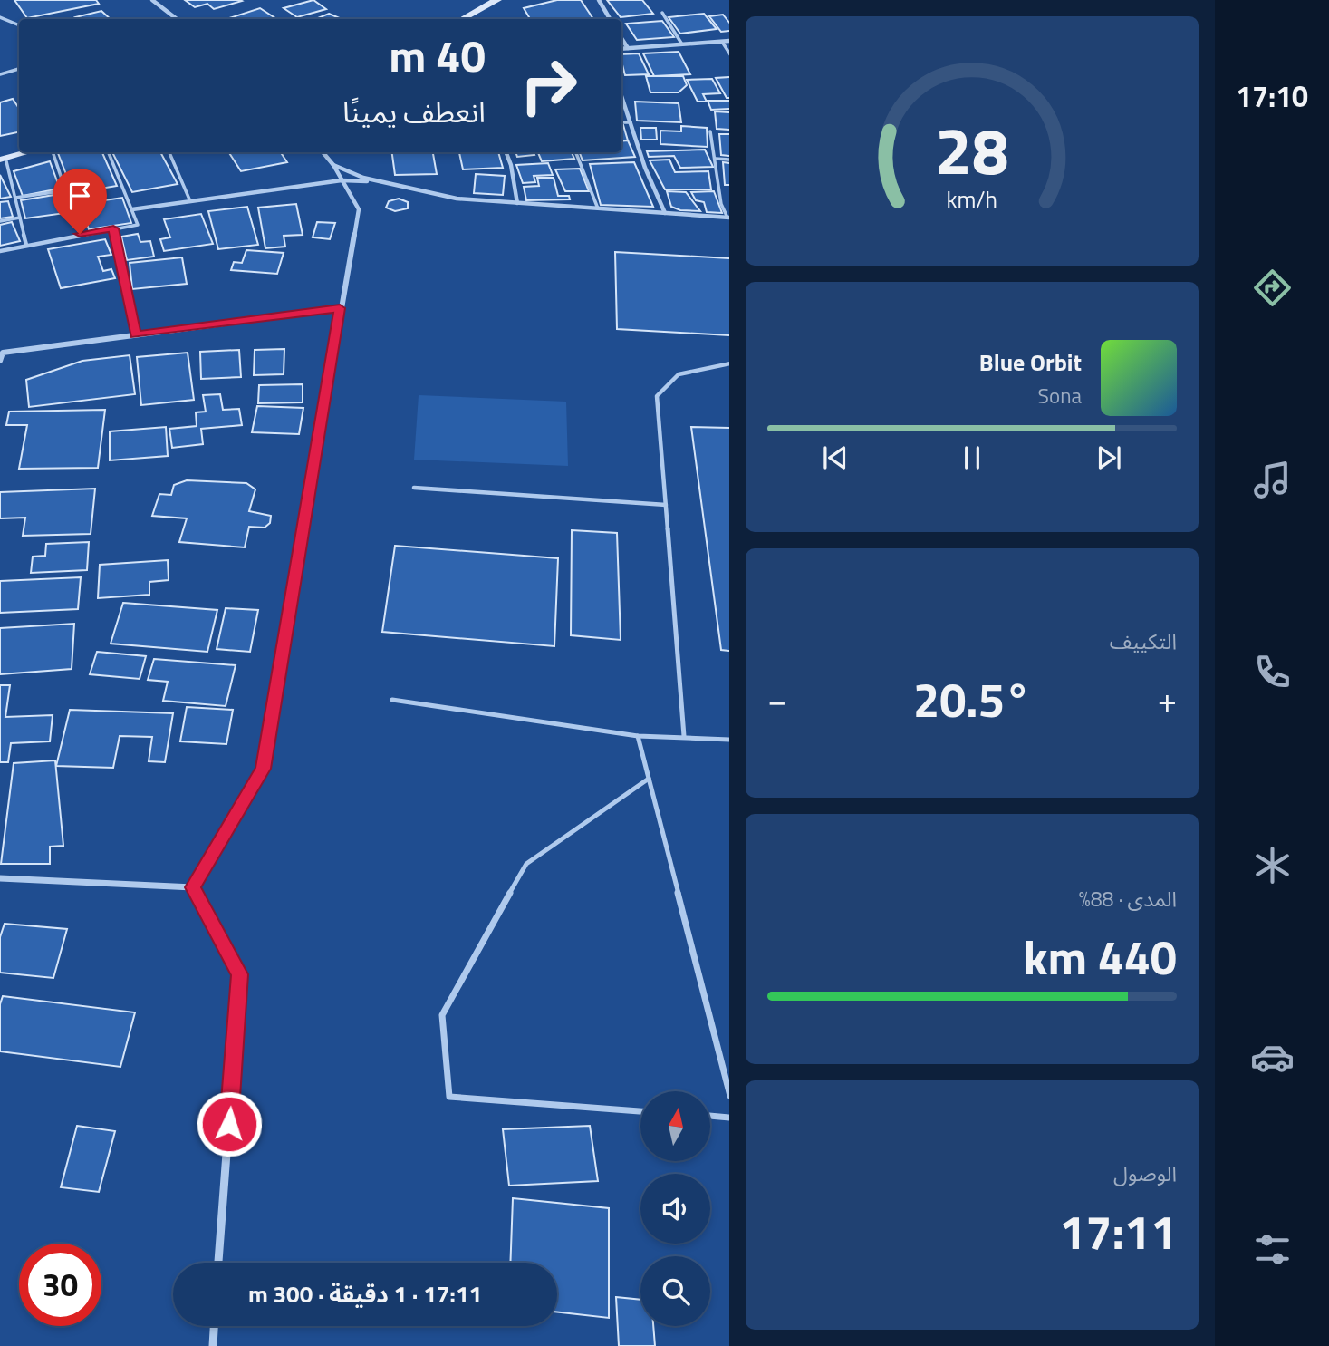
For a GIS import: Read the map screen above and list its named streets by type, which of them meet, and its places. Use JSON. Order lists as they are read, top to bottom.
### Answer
{
  "north": "top",
  "page": {
    "tabs": "17:10",
    "turn": ["40 m", "انعطف يمينًا"],
    "song": ["Blue Orbit", "Sona"],
    "tile": [
      "التكييف",
      ["المدى · 88%", "440 km"],
      ["الوصول", "17:11"]
    ],
    "heat": ["−", "20.5°", "+"],
    "limit": "30",
    "trip": "17:11 · 1 دقيقة · 300 m",
    "gauge": ["28", "km/h"]
  }
}
